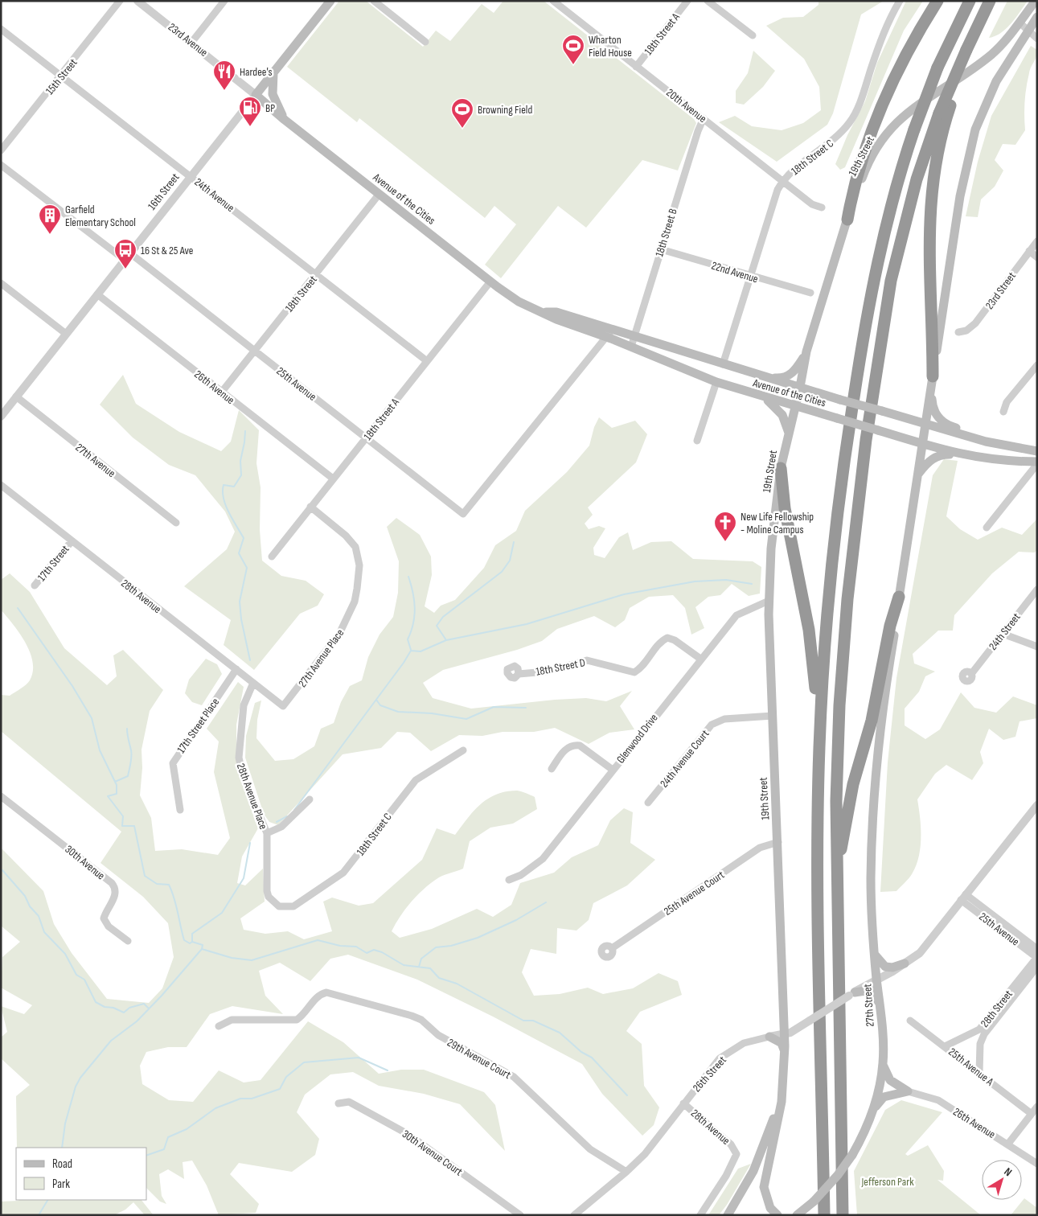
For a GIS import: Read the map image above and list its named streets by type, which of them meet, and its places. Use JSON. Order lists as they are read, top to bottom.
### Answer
{
  "streets": {
    "main road": [
      "19th Street",
      "16th Street",
      "Avenue of the Cities",
      "27th Street"
    ],
    "street": [
      "18th Street A",
      "23rd Avenue",
      "15th Street",
      "20th Avenue",
      "18th Street C",
      "24th Avenue",
      "18th Street B",
      "22nd Avenue",
      "23rd Street",
      "18th Street",
      "25th Avenue",
      "26th Avenue",
      "27th Avenue",
      "17th Street",
      "28th Avenue",
      "24th Street",
      "27th Avenue Place",
      "18th Street D",
      "17th Street Place",
      "Glenwood Drive",
      "24th Avenue Court",
      "28th Avenue Place",
      "30th Avenue",
      "25th Avenue Court",
      "28th Street",
      "29th Avenue Court",
      "25th Avenue A",
      "26th Street",
      "30th Avenue Court"
    ]
  },
  "crossings": [
    ["18th Street A", "20th Avenue"],
    ["18th Street A", "24th Avenue"],
    ["18th Street A", "Avenue of the Cities"],
    ["18th Street A", "25th Avenue"],
    ["18th Street A", "26th Avenue"],
    ["18th Street A", "27th Avenue Place"],
    ["23rd Avenue", "16th Street"],
    ["23rd Avenue", "Avenue of the Cities"],
    ["15th Street", "24th Avenue"],
    ["20th Avenue", "18th Street C"],
    ["20th Avenue", "18th Street B"],
    ["19th Street", "Avenue of the Cities"],
    ["19th Street", "Glenwood Drive"],
    ["19th Street", "24th Avenue Court"],
    ["19th Street", "25th Avenue Court"],
    ["19th Street", "26th Street"],
    ["18th Street C", "Avenue of the Cities"],
    ["18th Street C", "22nd Avenue"],
    ["18th Street C", "28th Avenue Place"],
    ["16th Street", "24th Avenue"],
    ["16th Street", "Avenue of the Cities"],
    ["16th Street", "25th Avenue"],
    ["16th Street", "26th Avenue"],
    ["16th Street", "27th Avenue"],
    ["24th Avenue", "18th Street"],
    ["Avenue of the Cities", "18th Street B"],
    ["Avenue of the Cities", "18th Street"],
    ["Avenue of the Cities", "25th Avenue"],
    ["18th Street B", "22nd Avenue"],
    ["18th Street", "25th Avenue"],
    ["18th Street", "26th Avenue"],
    ["25th Avenue", "27th Street"],
    ["25th Avenue", "28th Street"],
    ["17th Street", "28th Avenue"],
    ["28th Avenue", "27th Avenue Place"],
    ["28th Avenue", "17th Street Place"],
    ["28th Avenue", "28th Avenue Place"],
    ["28th Avenue", "26th Street"],
    ["18th Street D", "Glenwood Drive"],
    ["27th Street", "26th Street"],
    ["28th Street", "25th Avenue A"],
    ["29th Avenue Court", "26th Street"]
  ],
  "parks": ["Jefferson Park"],
  "places": {
    "sports": ["Wharton Field House", "Browning Field"],
    "restaurant": ["Hardee's"],
    "fuel station": ["BP"],
    "building": ["Garfield Elementary School"],
    "bus stop": ["16 St & 25 Ave"],
    "church": ["New Life Fellowship - Moline Campus"]
  },
  "legend": ["Road", "Park"],
  "north": "top right"
}
